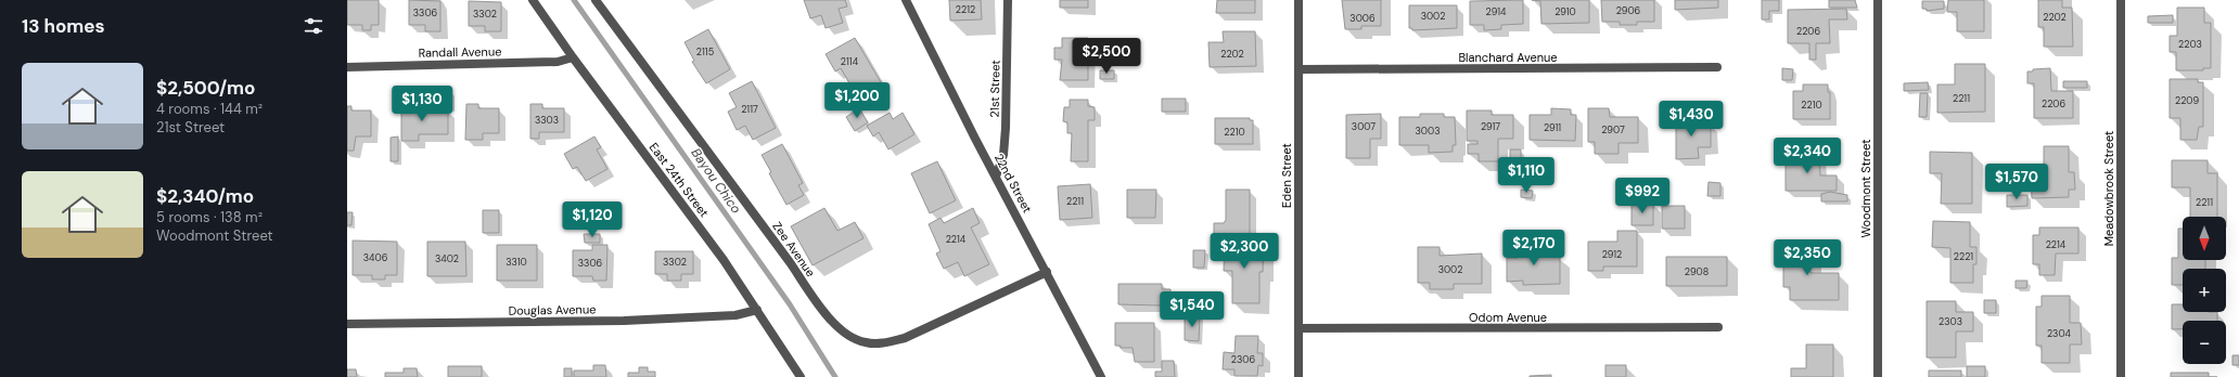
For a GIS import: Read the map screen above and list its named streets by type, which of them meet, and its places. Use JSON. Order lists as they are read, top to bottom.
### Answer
{
  "streets": {
    "street": [
      "Randall Avenue",
      "Blanchard Avenue",
      "21st Street",
      "Eden Street",
      "East 24th Street",
      "22nd Street",
      "Woodmont Street",
      "Meadowbrook Street",
      "Zee Avenue",
      "Douglas Avenue",
      "Odom Avenue"
    ]
  },
  "crossings": [
    ["Randall Avenue", "East 24th Street"],
    ["Blanchard Avenue", "Eden Street"],
    ["21st Street", "22nd Street"],
    ["Eden Street", "Odom Avenue"],
    ["East 24th Street", "Douglas Avenue"],
    ["22nd Street", "Zee Avenue"]
  ],
  "water": ["Bayou Chico"],
  "house_numbers": [
    "2212",
    "2906",
    "2914",
    "2910",
    "3306",
    "3302",
    "3002",
    "2202",
    "3006",
    "2206",
    "2203",
    "2115",
    "2202",
    "2114",
    "2211",
    "2209",
    "2206",
    "2210",
    "2117",
    "3303",
    "3007",
    "2917",
    "2911",
    "2907",
    "3003",
    "2210",
    "2211",
    "2211",
    "2214",
    "2214",
    "2912",
    "2221",
    "3406",
    "3402",
    "3310",
    "3302",
    "3306",
    "3002",
    "2908",
    "2303",
    "2304",
    "2306"
  ],
  "north": "bottom",
  "page": {
    "heading": "13 homes",
    "price": [
      "$2,500",
      "$1,200",
      "$1,130",
      "$1,430",
      "$2,340",
      "$1,110",
      "$1,570",
      "$992",
      "$1,120",
      "$2,170",
      "$2,300",
      "$2,350",
      "$1,540"
    ],
    "list": [
      {
        "name": "$2,500/mo",
        "note": "4 rooms · 144 m² · 21st Street"
      },
      {
        "name": "$2,340/mo",
        "note": "5 rooms · 138 m² · Woodmont Street"
      }
    ],
    "map_buttons": ["+", "−"]
  }
}
